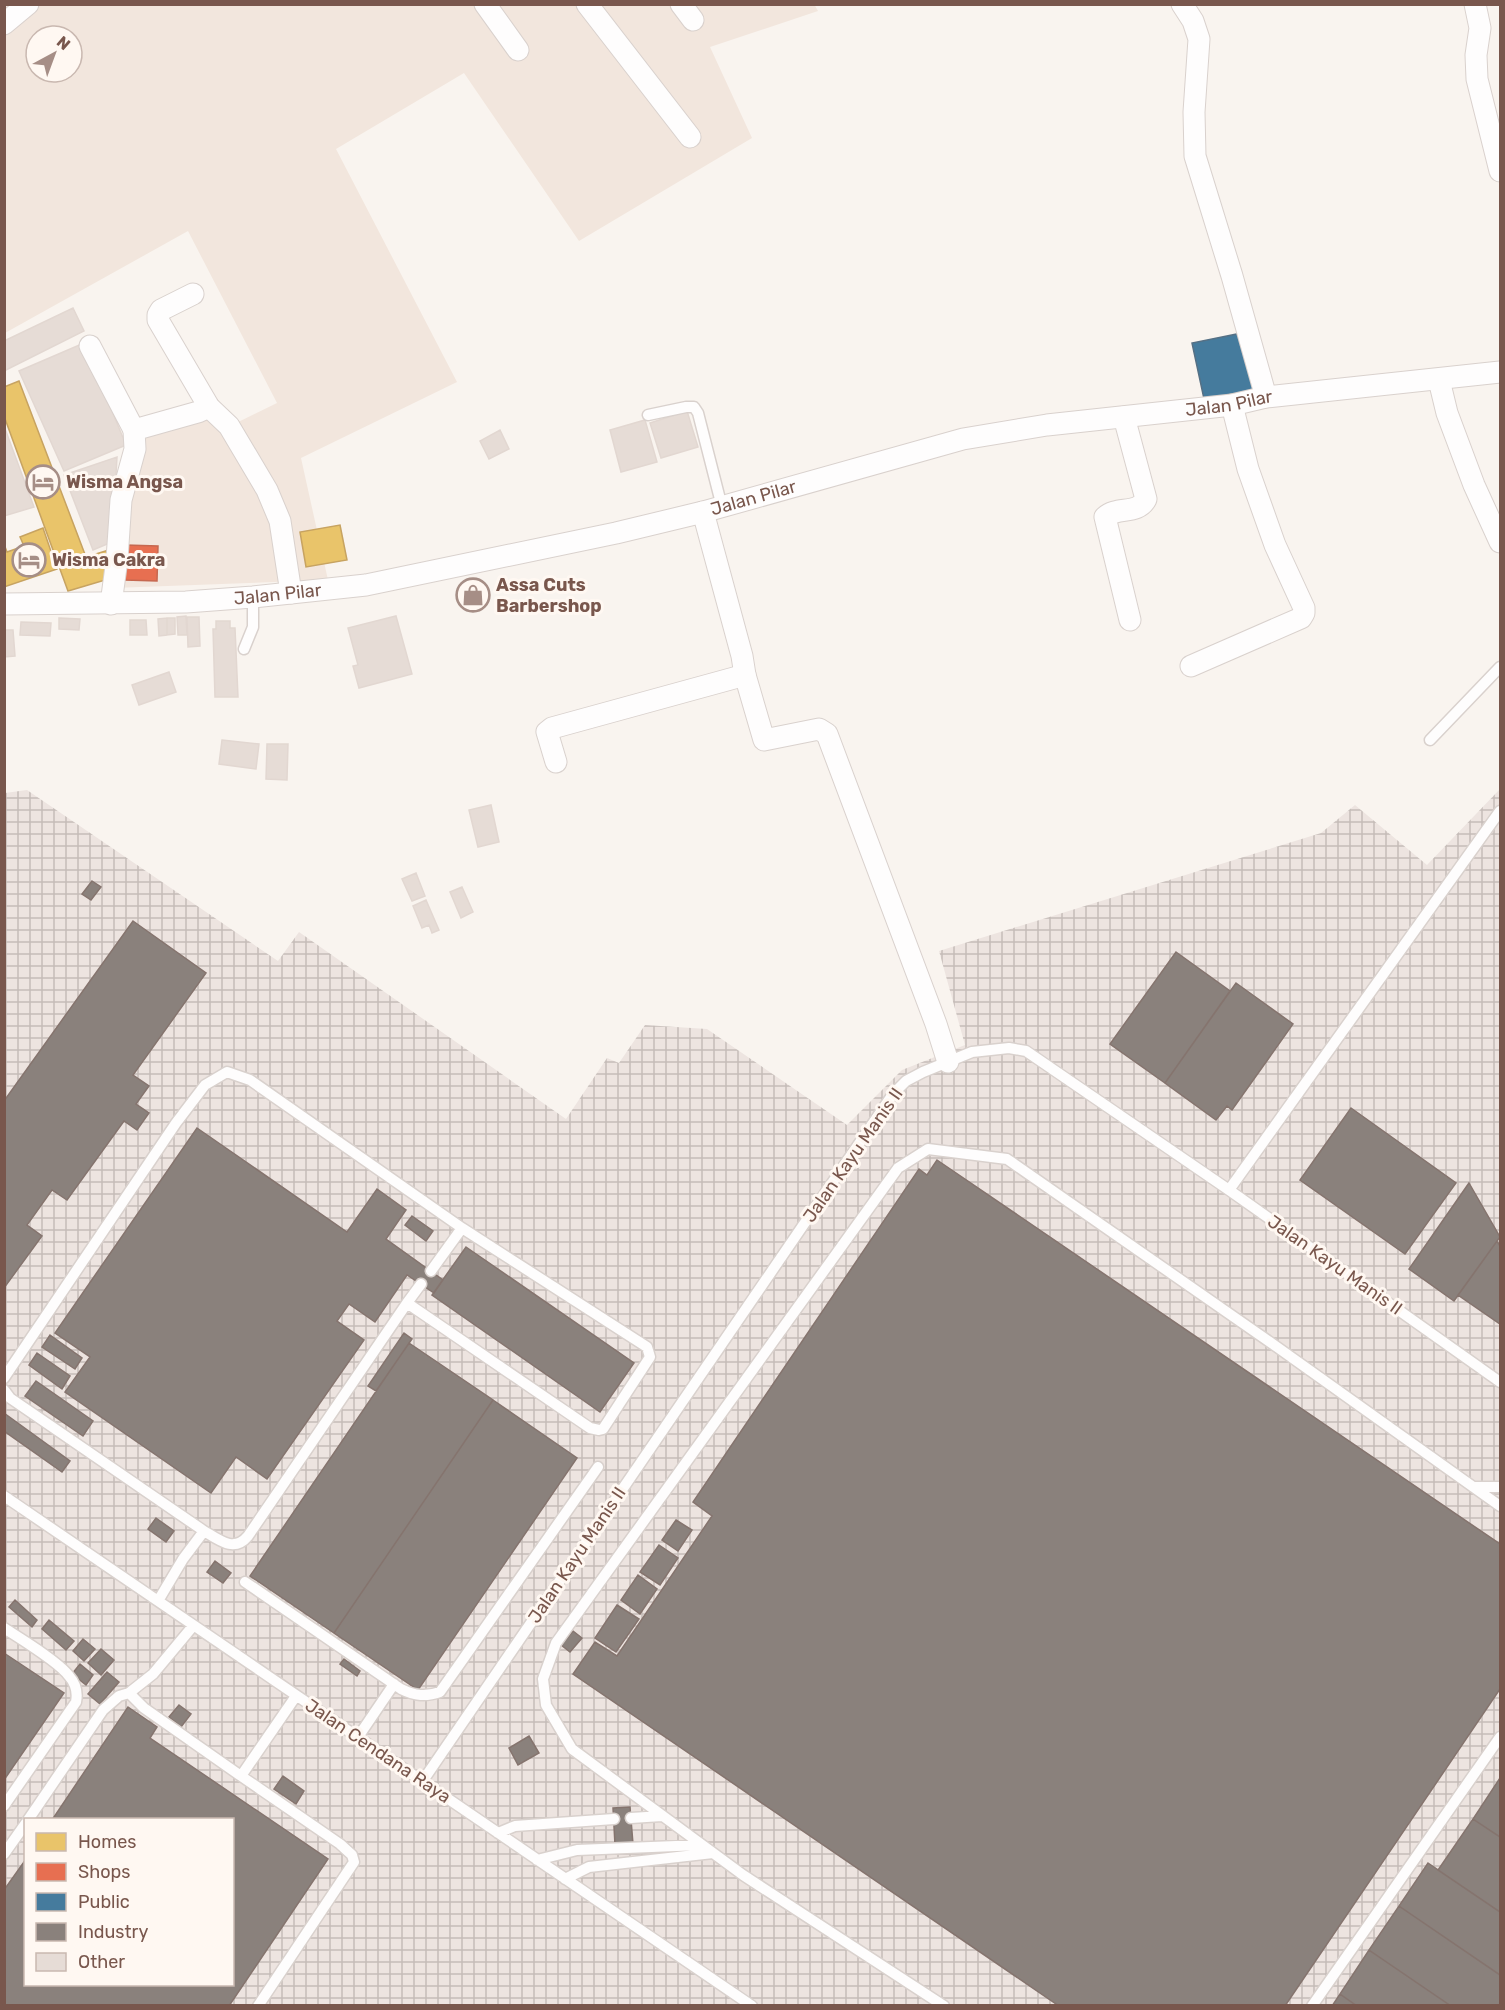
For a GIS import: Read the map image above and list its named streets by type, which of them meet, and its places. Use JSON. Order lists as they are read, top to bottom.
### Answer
{
  "streets": {
    "street": ["Jalan Pilar"],
    "lane": ["Jalan Kayu Manis II", "Jalan Cendana Raya"]
  },
  "crossings": [
    ["Jalan Kayu Manis II", "Jalan Cendana Raya"]
  ],
  "places": {
    "hotel": ["Wisma Angsa", "Wisma Cakra"],
    "shop": ["Assa Cuts Barbershop"]
  },
  "legend": [
    "Homes",
    "Shops",
    "Public",
    "Industry",
    "Other"
  ],
  "north": "top right"
}
